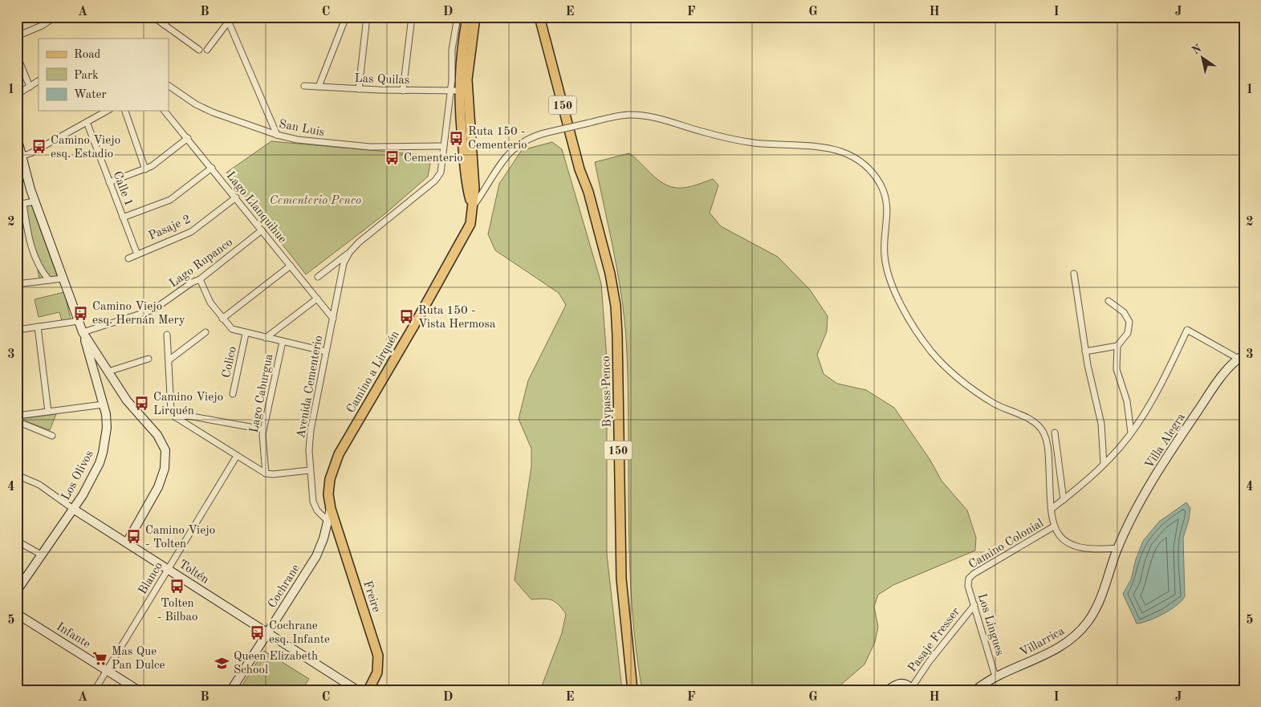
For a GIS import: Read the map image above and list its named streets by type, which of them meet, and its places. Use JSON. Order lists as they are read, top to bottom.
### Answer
{
  "streets": {
    "main road": [
      "150",
      "Camino a Lirquén",
      "Bypass Penco",
      "Freire"
    ],
    "street": [
      "Las Quilas",
      "San Luis",
      "Calle 1",
      "Lago Llanquihue",
      "Pasaje 2",
      "Lago Rupanco",
      "Colico",
      "Avenida Cementerio",
      "Lago Caburgua",
      "Villa Alegra",
      "Los Olivos",
      "Camino Colonial",
      "Toltén",
      "Blanco",
      "Cochrane",
      "Los Lingues",
      "Infante",
      "Pasaje Fresser",
      "Villarrica"
    ]
  },
  "crossings": [
    ["Las Quilas", "Camino a Lirquén"],
    ["Las Quilas", "Avenida Cementerio"],
    ["San Luis", "Avenida Cementerio"],
    ["Calle 1", "Pasaje 2"],
    ["Lago Llanquihue", "Pasaje 2"],
    ["Lago Llanquihue", "Lago Rupanco"],
    ["Lago Llanquihue", "Avenida Cementerio"],
    ["Lago Rupanco", "Los Olivos"],
    ["Camino a Lirquén", "Avenida Cementerio"],
    ["Camino a Lirquén", "Cochrane"],
    ["Camino a Lirquén", "Freire"],
    ["Avenida Cementerio", "Cochrane"],
    ["Villa Alegra", "Villarrica"],
    ["Los Olivos", "Toltén"],
    ["Camino Colonial", "Los Lingues"],
    ["Toltén", "Blanco"],
    ["Toltén", "Cochrane"],
    ["Blanco", "Infante"],
    ["Cochrane", "Freire"],
    ["Los Lingues", "Pasaje Fresser"],
    ["Los Lingues", "Villarrica"]
  ],
  "parks": ["Cementerio Penco"],
  "places": {
    "bus stop": [
      "Ruta 150 - Cementerio",
      "Camino Viejo esq. Estadio",
      "Cementerio",
      "Camino Viejo esq. Hernán Mery",
      "Ruta 150 - Vista Hermosa",
      "Camino Viejo Lirquén",
      "Camino Viejo - Tolten",
      "Tolten - Bilbao",
      "Cochrane esq. Infante"
    ],
    "supermarket": ["Mas Que Pan Dulce"],
    "school or university": ["Queen Elizabeth School"]
  },
  "legend": ["Road", "Park", "Water"],
  "north": "top left",
  "grid": {
    "columns": [
      "A",
      "B",
      "C",
      "D",
      "E",
      "F",
      "G",
      "H",
      "I",
      "J"
    ],
    "rows": [
      "1",
      "2",
      "3",
      "4",
      "5"
    ]
  }
}
